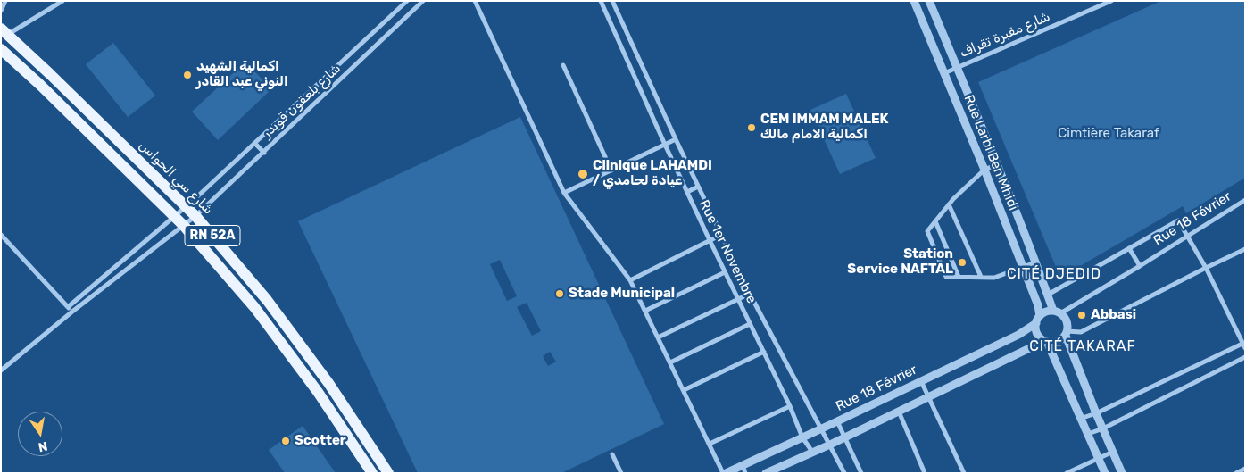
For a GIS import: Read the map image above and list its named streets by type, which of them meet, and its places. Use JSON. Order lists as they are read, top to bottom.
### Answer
{
  "streets": {
    "main road": ["شارع سي الحواس", "RN 52A"],
    "street": [
      "شارع مقبرة تقراف",
      "شارع بلعقون قويدر",
      "Rue Larbi Ben Mhidi",
      "Rue 18 Février",
      "Rue 1er Novembre"
    ]
  },
  "crossings": [
    ["شارع مقبرة تقراف", "Rue Larbi Ben Mhidi"],
    ["شارع بلعقون قويدر", "شارع سي الحواس"],
    ["شارع بلعقون قويدر", "RN 52A"],
    ["Rue Larbi Ben Mhidi", "Rue 18 Février"],
    ["Rue 18 Février", "Rue 1er Novembre"]
  ],
  "districts": ["CITÉ DJEDID", "CITÉ TAKARAF"],
  "parks": ["Cimtière Takaraf"],
  "places": [
    "اكمالية الشهيد النوني عبد القادر",
    "CEM IMMAM MALEK اكمالية الامام مالك",
    "Clinique LAHAMDI / عيادة لحامدي",
    "Station Service NAFTAL",
    "Stade Municipal",
    "Abbasi",
    "Scotter"
  ],
  "north": "bottom"
}
